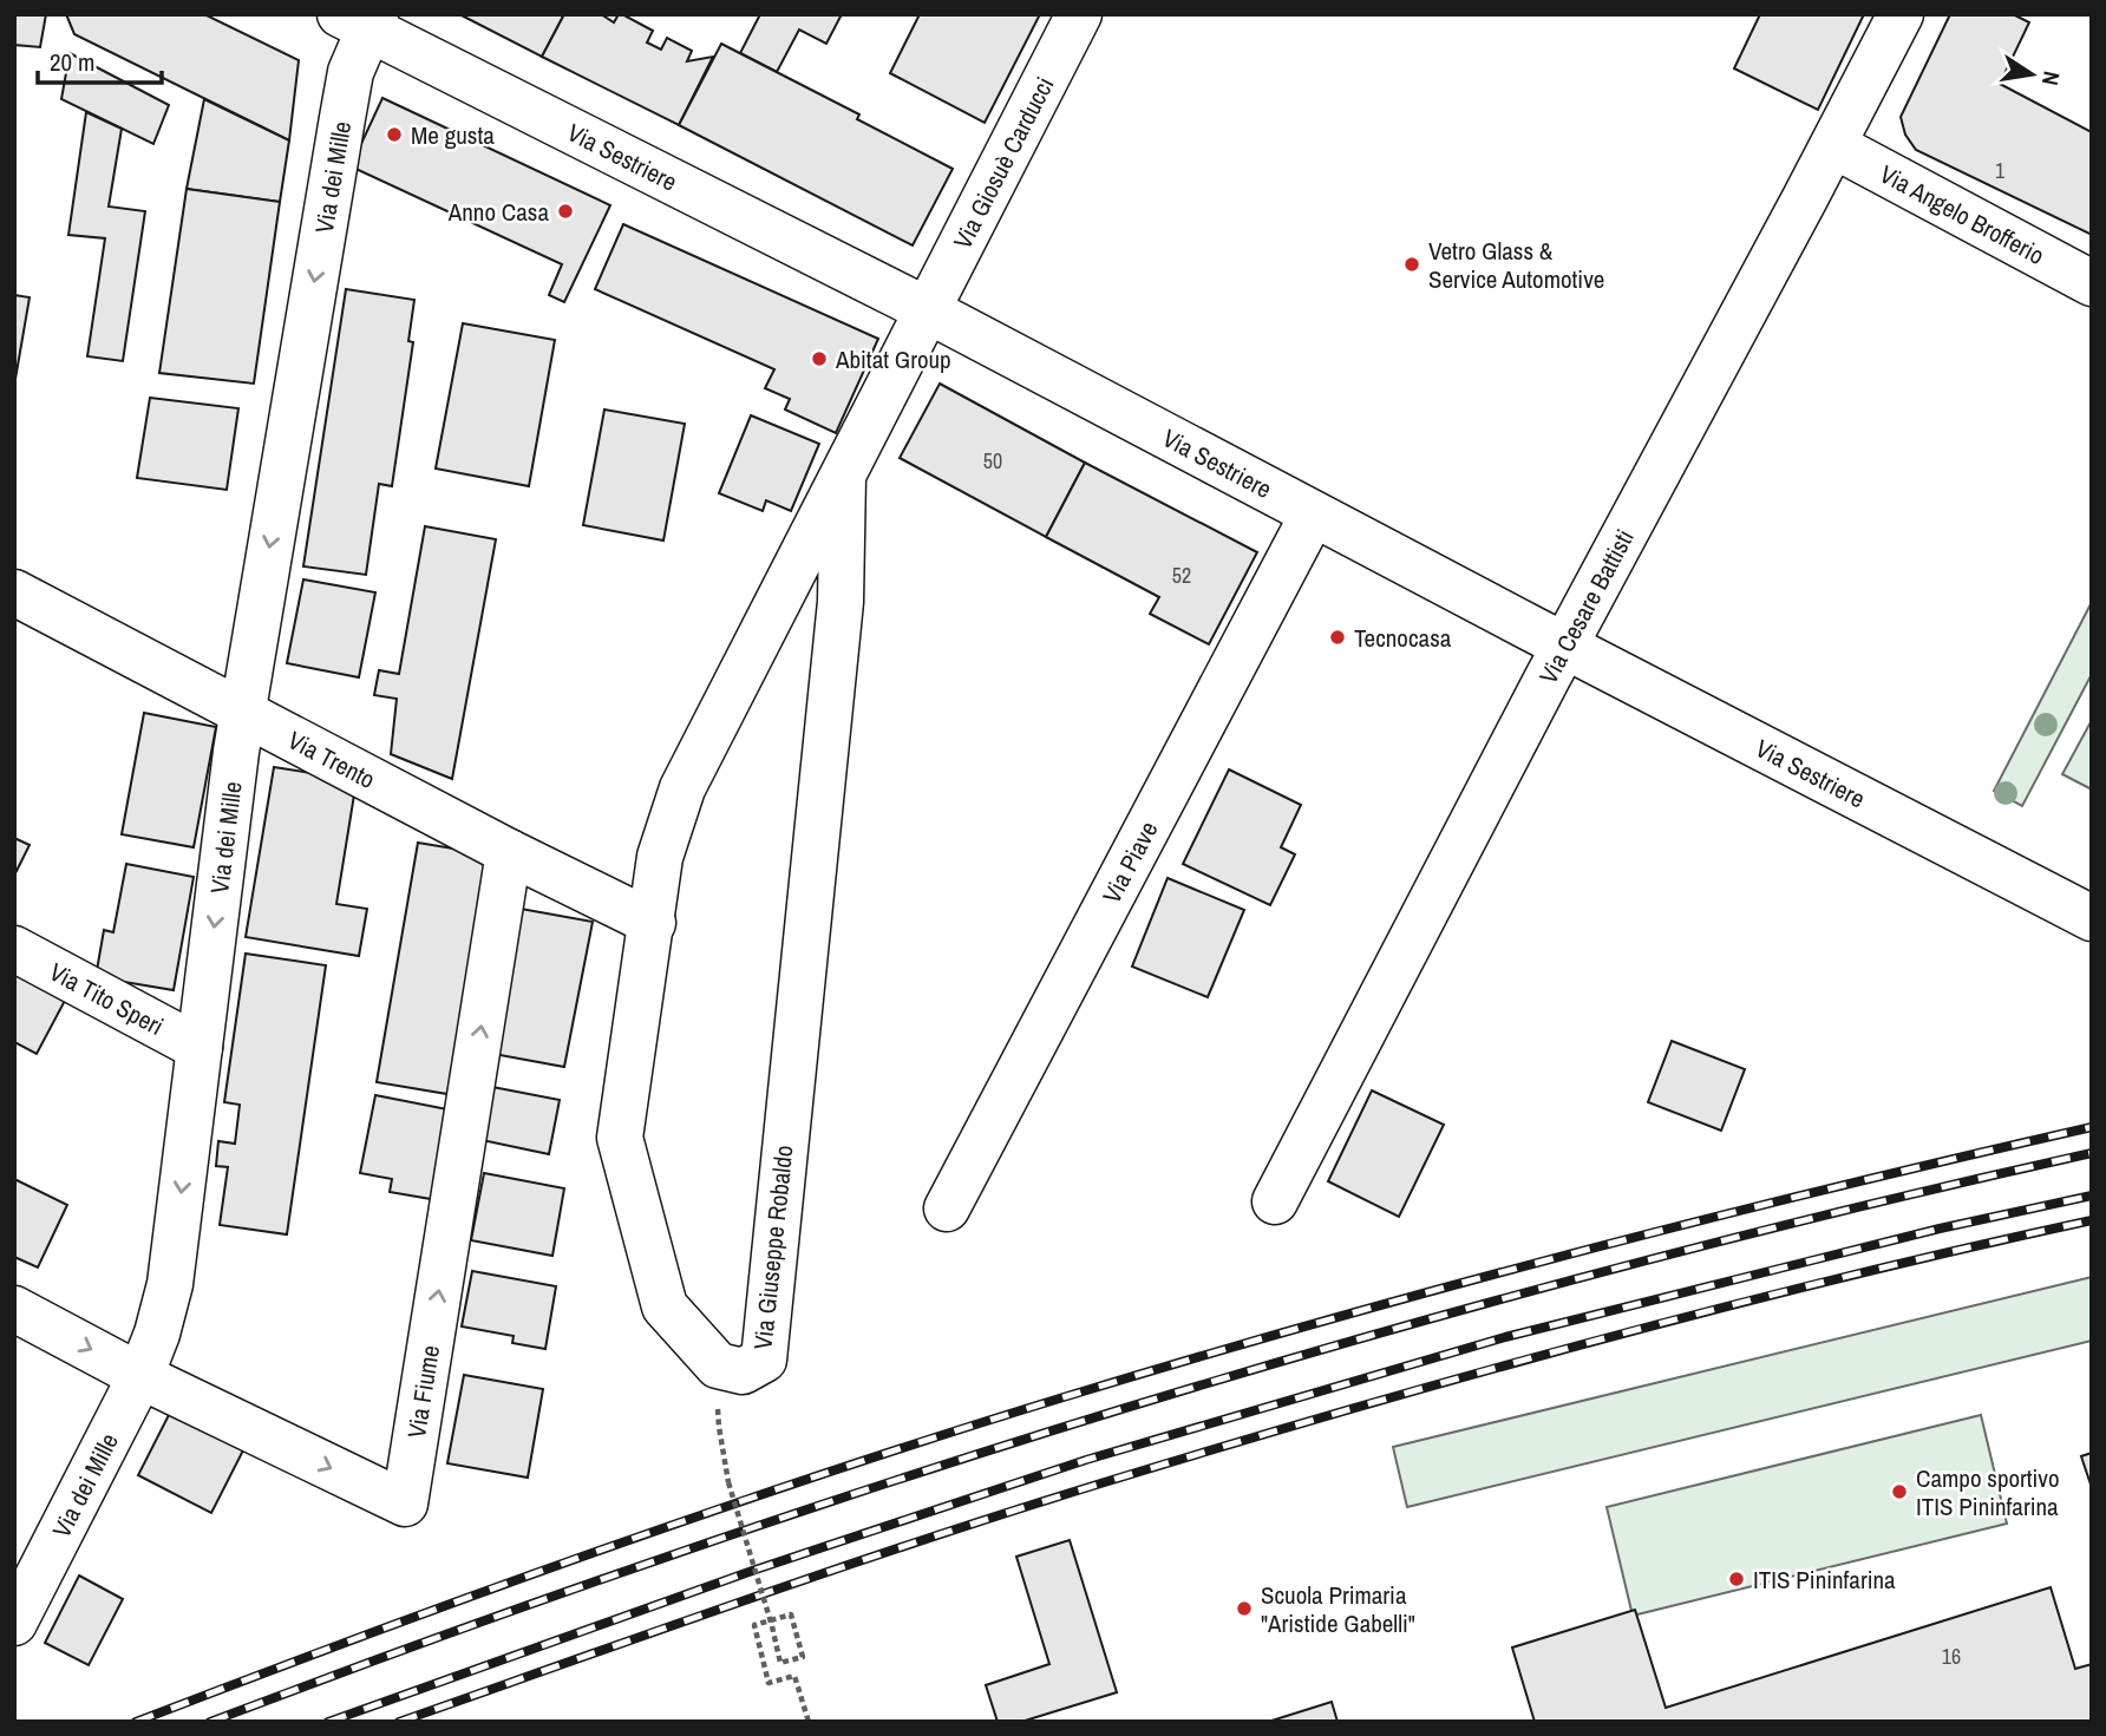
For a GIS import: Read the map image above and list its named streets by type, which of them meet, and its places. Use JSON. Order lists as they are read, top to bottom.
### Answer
{
  "streets": {
    "street": [
      "Via Sestriere",
      "Via Giosuè Carducci",
      "Via dei Mille",
      "Via Angelo Brofferio",
      "Via Cesare Battisti",
      "Via Trento",
      "Via Piave",
      "Via Tito Speri",
      "Via Giuseppe Robaldo",
      "Via Fiume"
    ]
  },
  "crossings": [
    ["Via Sestriere", "Via Giosuè Carducci"],
    ["Via Sestriere", "Via dei Mille"],
    ["Via Sestriere", "Via Cesare Battisti"],
    ["Via Sestriere", "Via Piave"],
    ["Via Sestriere", "Via Giuseppe Robaldo"],
    ["Via Giosuè Carducci", "Via Giuseppe Robaldo"],
    ["Via dei Mille", "Via Trento"],
    ["Via dei Mille", "Via Tito Speri"],
    ["Via dei Mille", "Via Fiume"],
    ["Via Angelo Brofferio", "Via Cesare Battisti"],
    ["Via Trento", "Via Giuseppe Robaldo"],
    ["Via Trento", "Via Fiume"]
  ],
  "one_way": ["Via dei Mille"],
  "places": [
    "Me gusta",
    "Anno Casa",
    "Vetro Glass & Service Automotive",
    "Abitat Group",
    "Tecnocasa",
    "Campo sportivo ITIS Pininfarina",
    "ITIS Pininfarina",
    "Scuola Primaria \"Aristide Gabelli\""
  ],
  "house_numbers": [
    "1",
    "50",
    "52",
    "16"
  ],
  "scale_bar": "20 m",
  "north": "right"
}
